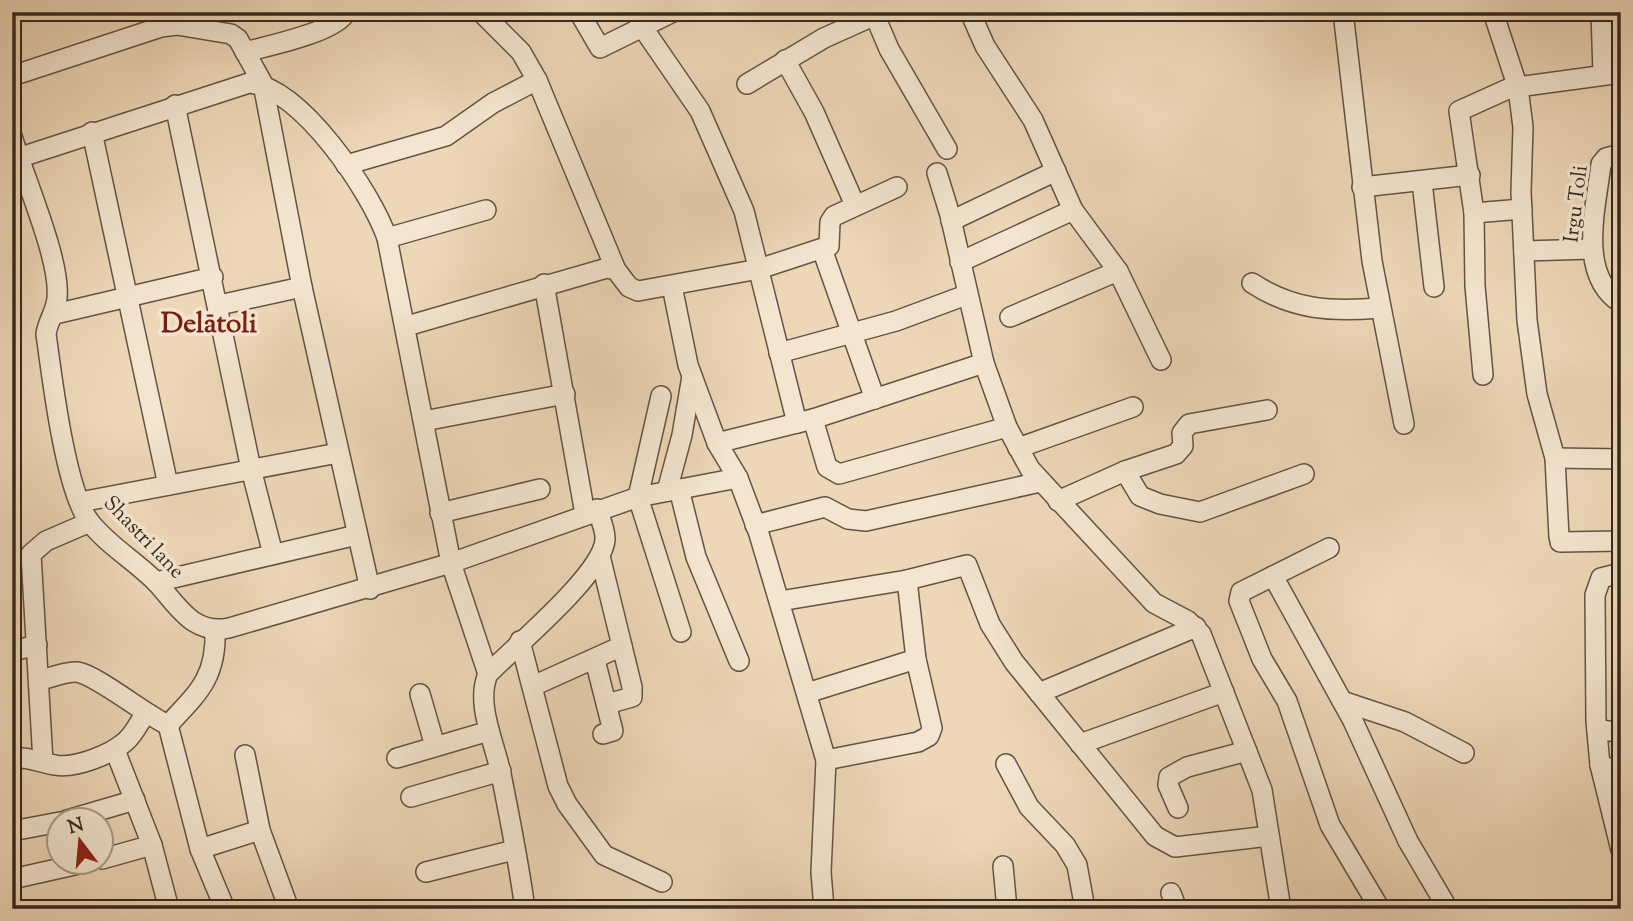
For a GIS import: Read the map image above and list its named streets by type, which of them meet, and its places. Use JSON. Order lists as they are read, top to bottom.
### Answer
{
  "streets": {
    "street": ["Irgu Toli", "Shastri lane"]
  },
  "districts": ["Delātoli"],
  "north": "top"
}
